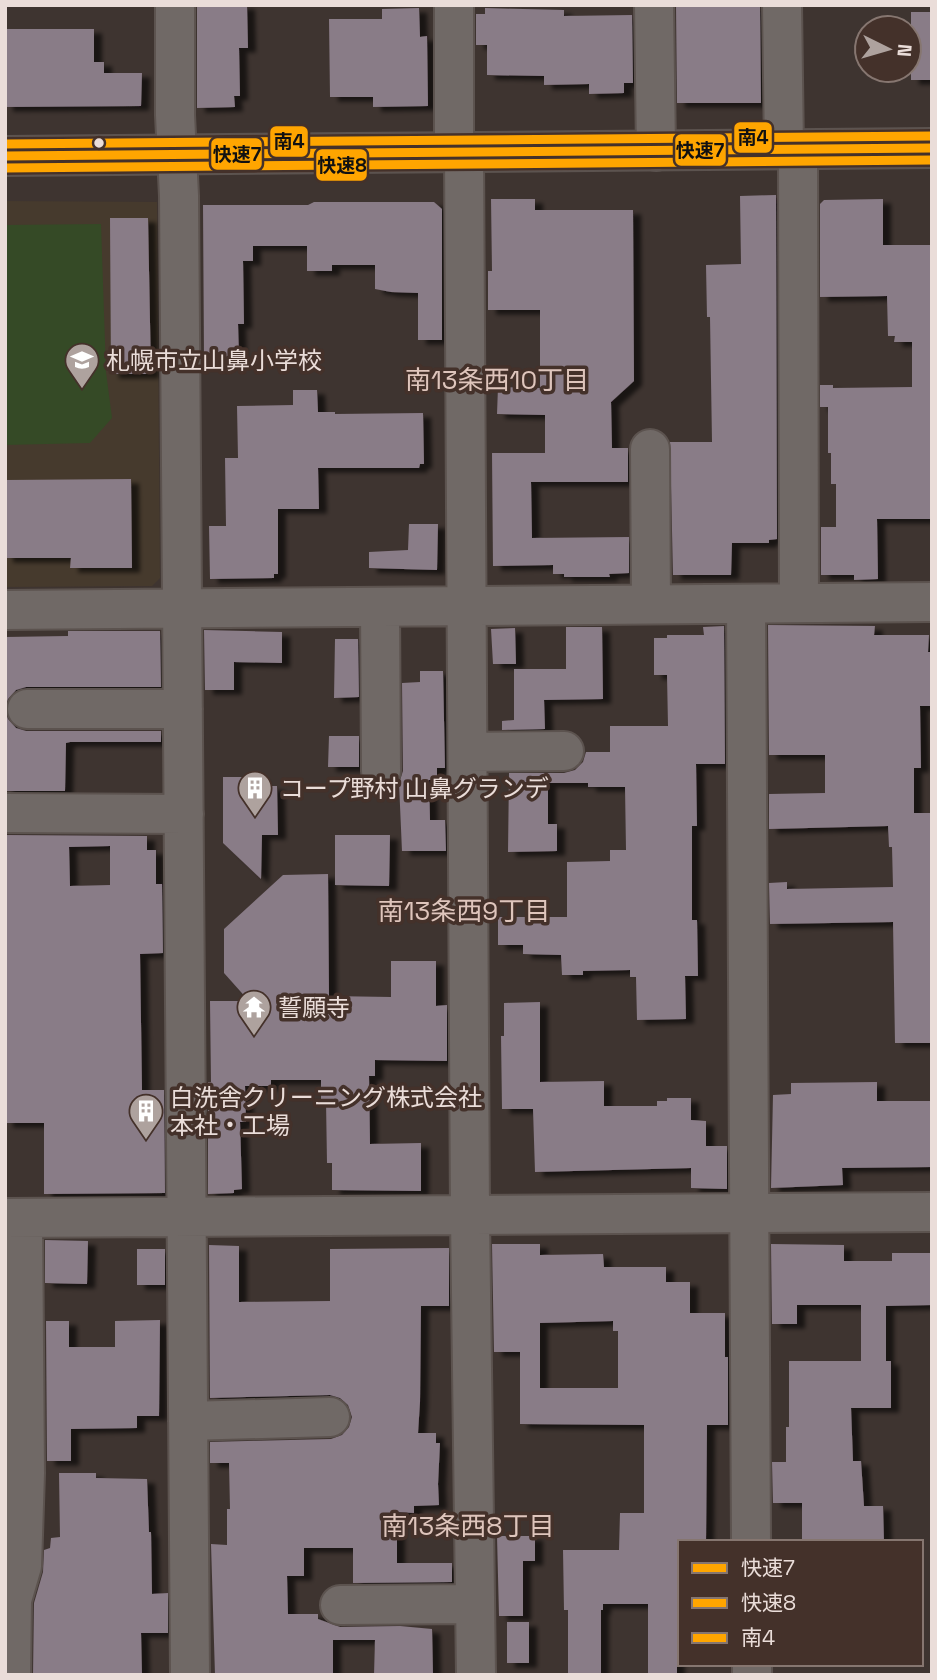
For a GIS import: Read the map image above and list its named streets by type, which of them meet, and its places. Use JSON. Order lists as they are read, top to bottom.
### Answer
{
  "districts": ["南13条西10丁目", "南13条西9丁目", "南13条西8丁目"],
  "places": {
    "school or university": ["札幌市立山鼻小学校"],
    "building": ["コープ野村 山鼻グランデ", "白洗舎クリーニング株式会社 本社・工場"],
    "temple": ["誓願寺"]
  },
  "lines": ["transit line 南4", "transit line 快速7", "transit line 快速8"],
  "legend": ["快速7", "快速8", "南4"],
  "north": "right"
}
